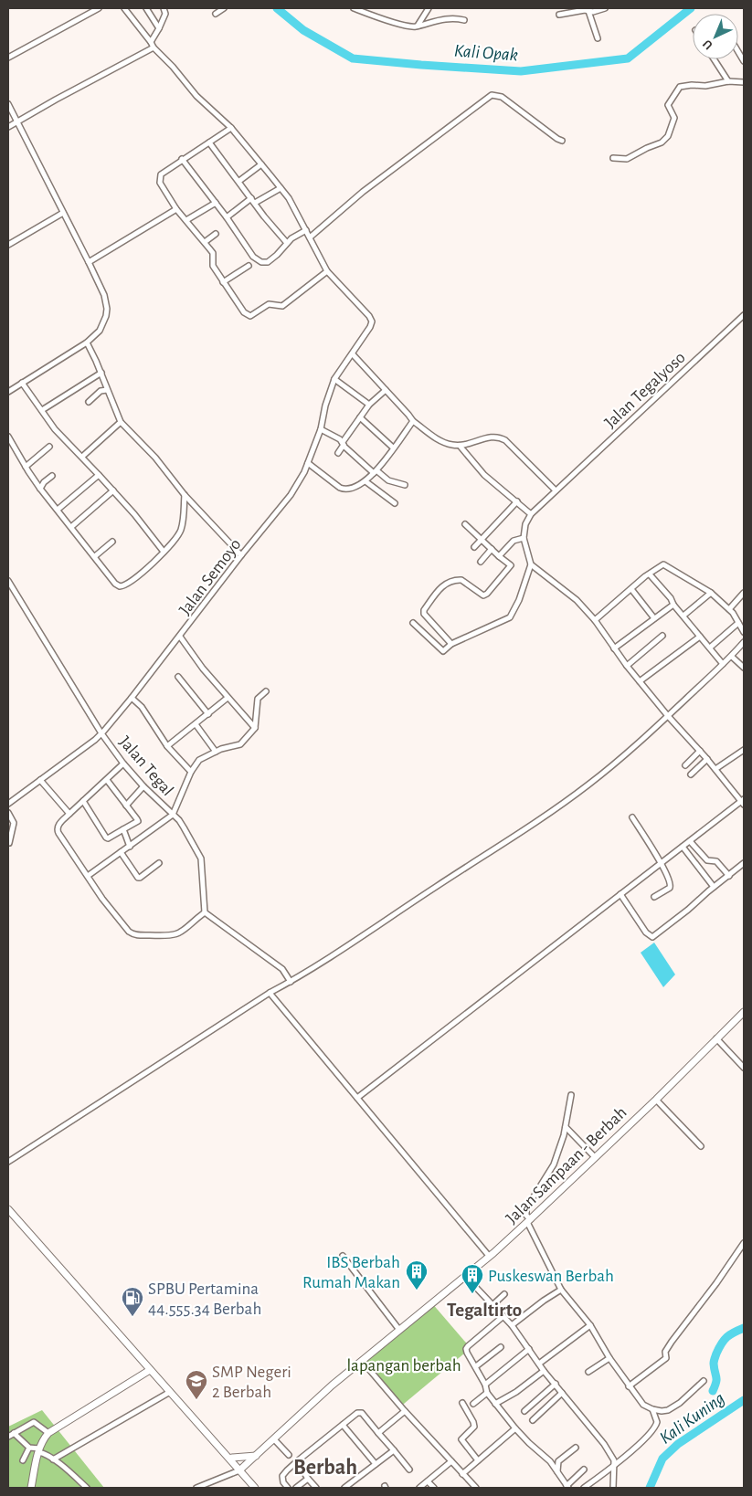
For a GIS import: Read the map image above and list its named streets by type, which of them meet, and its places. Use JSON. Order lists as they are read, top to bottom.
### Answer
{
  "streets": {
    "main road": ["Jalan Sampaan - Berbah"],
    "street": ["Jalan Tegalyoso", "Jalan Semoyo", "Jalan Tegal"]
  },
  "crossings": [
    ["Jalan Semoyo", "Jalan Tegal"]
  ],
  "districts": ["Tegaltirto", "Berbah"],
  "water": ["Kali Opak", "Kali Kuning"],
  "parks": ["lapangan berbah"],
  "places": {
    "building": ["IBS Berbah Rumah Makan", "Puskeswan Berbah"],
    "fuel station": ["SPBU Pertamina 44.555.34 Berbah"],
    "school or university": ["SMP Negeri 2 Berbah"]
  },
  "north": "bottom left"
}
